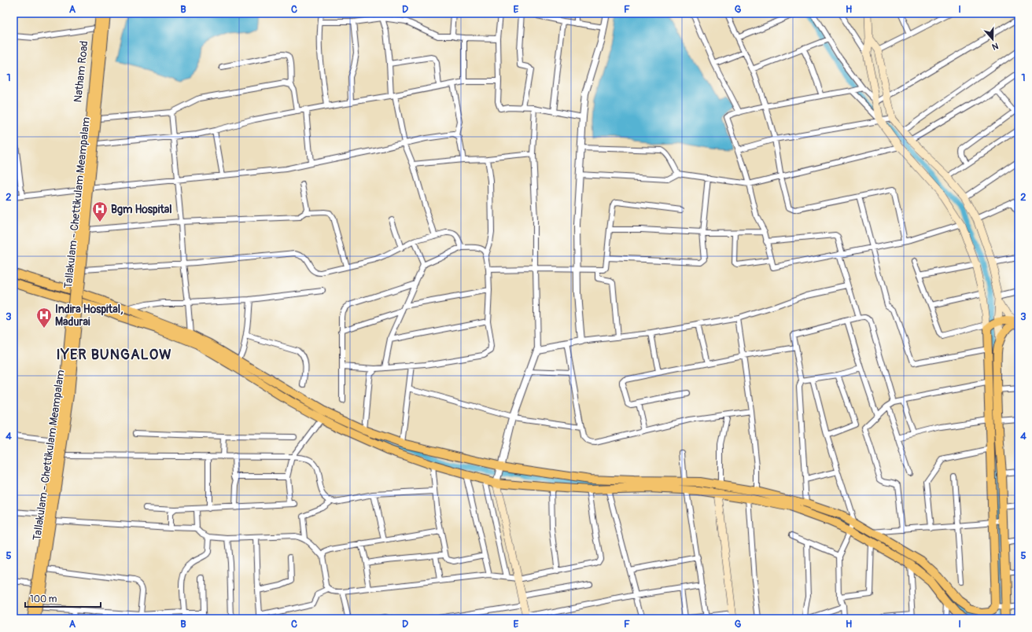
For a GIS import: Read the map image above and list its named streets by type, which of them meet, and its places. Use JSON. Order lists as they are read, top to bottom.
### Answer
{
  "streets": {
    "main road": ["Natham Road", "Tallakulam - Chettikulam Meampalam"]
  },
  "crossings": [
    ["Natham Road", "Tallakulam - Chettikulam Meampalam"]
  ],
  "districts": ["IYER BUNGALOW"],
  "places": {
    "hospital": ["Bgm Hospital", "Indira Hospital, Madurai"]
  },
  "scale_bar": "100 m",
  "north": "bottom",
  "grid": {
    "columns": [
      "A",
      "B",
      "C",
      "D",
      "E",
      "F",
      "G",
      "H",
      "I"
    ],
    "rows": [
      "1",
      "2",
      "3",
      "4",
      "5"
    ]
  }
}
